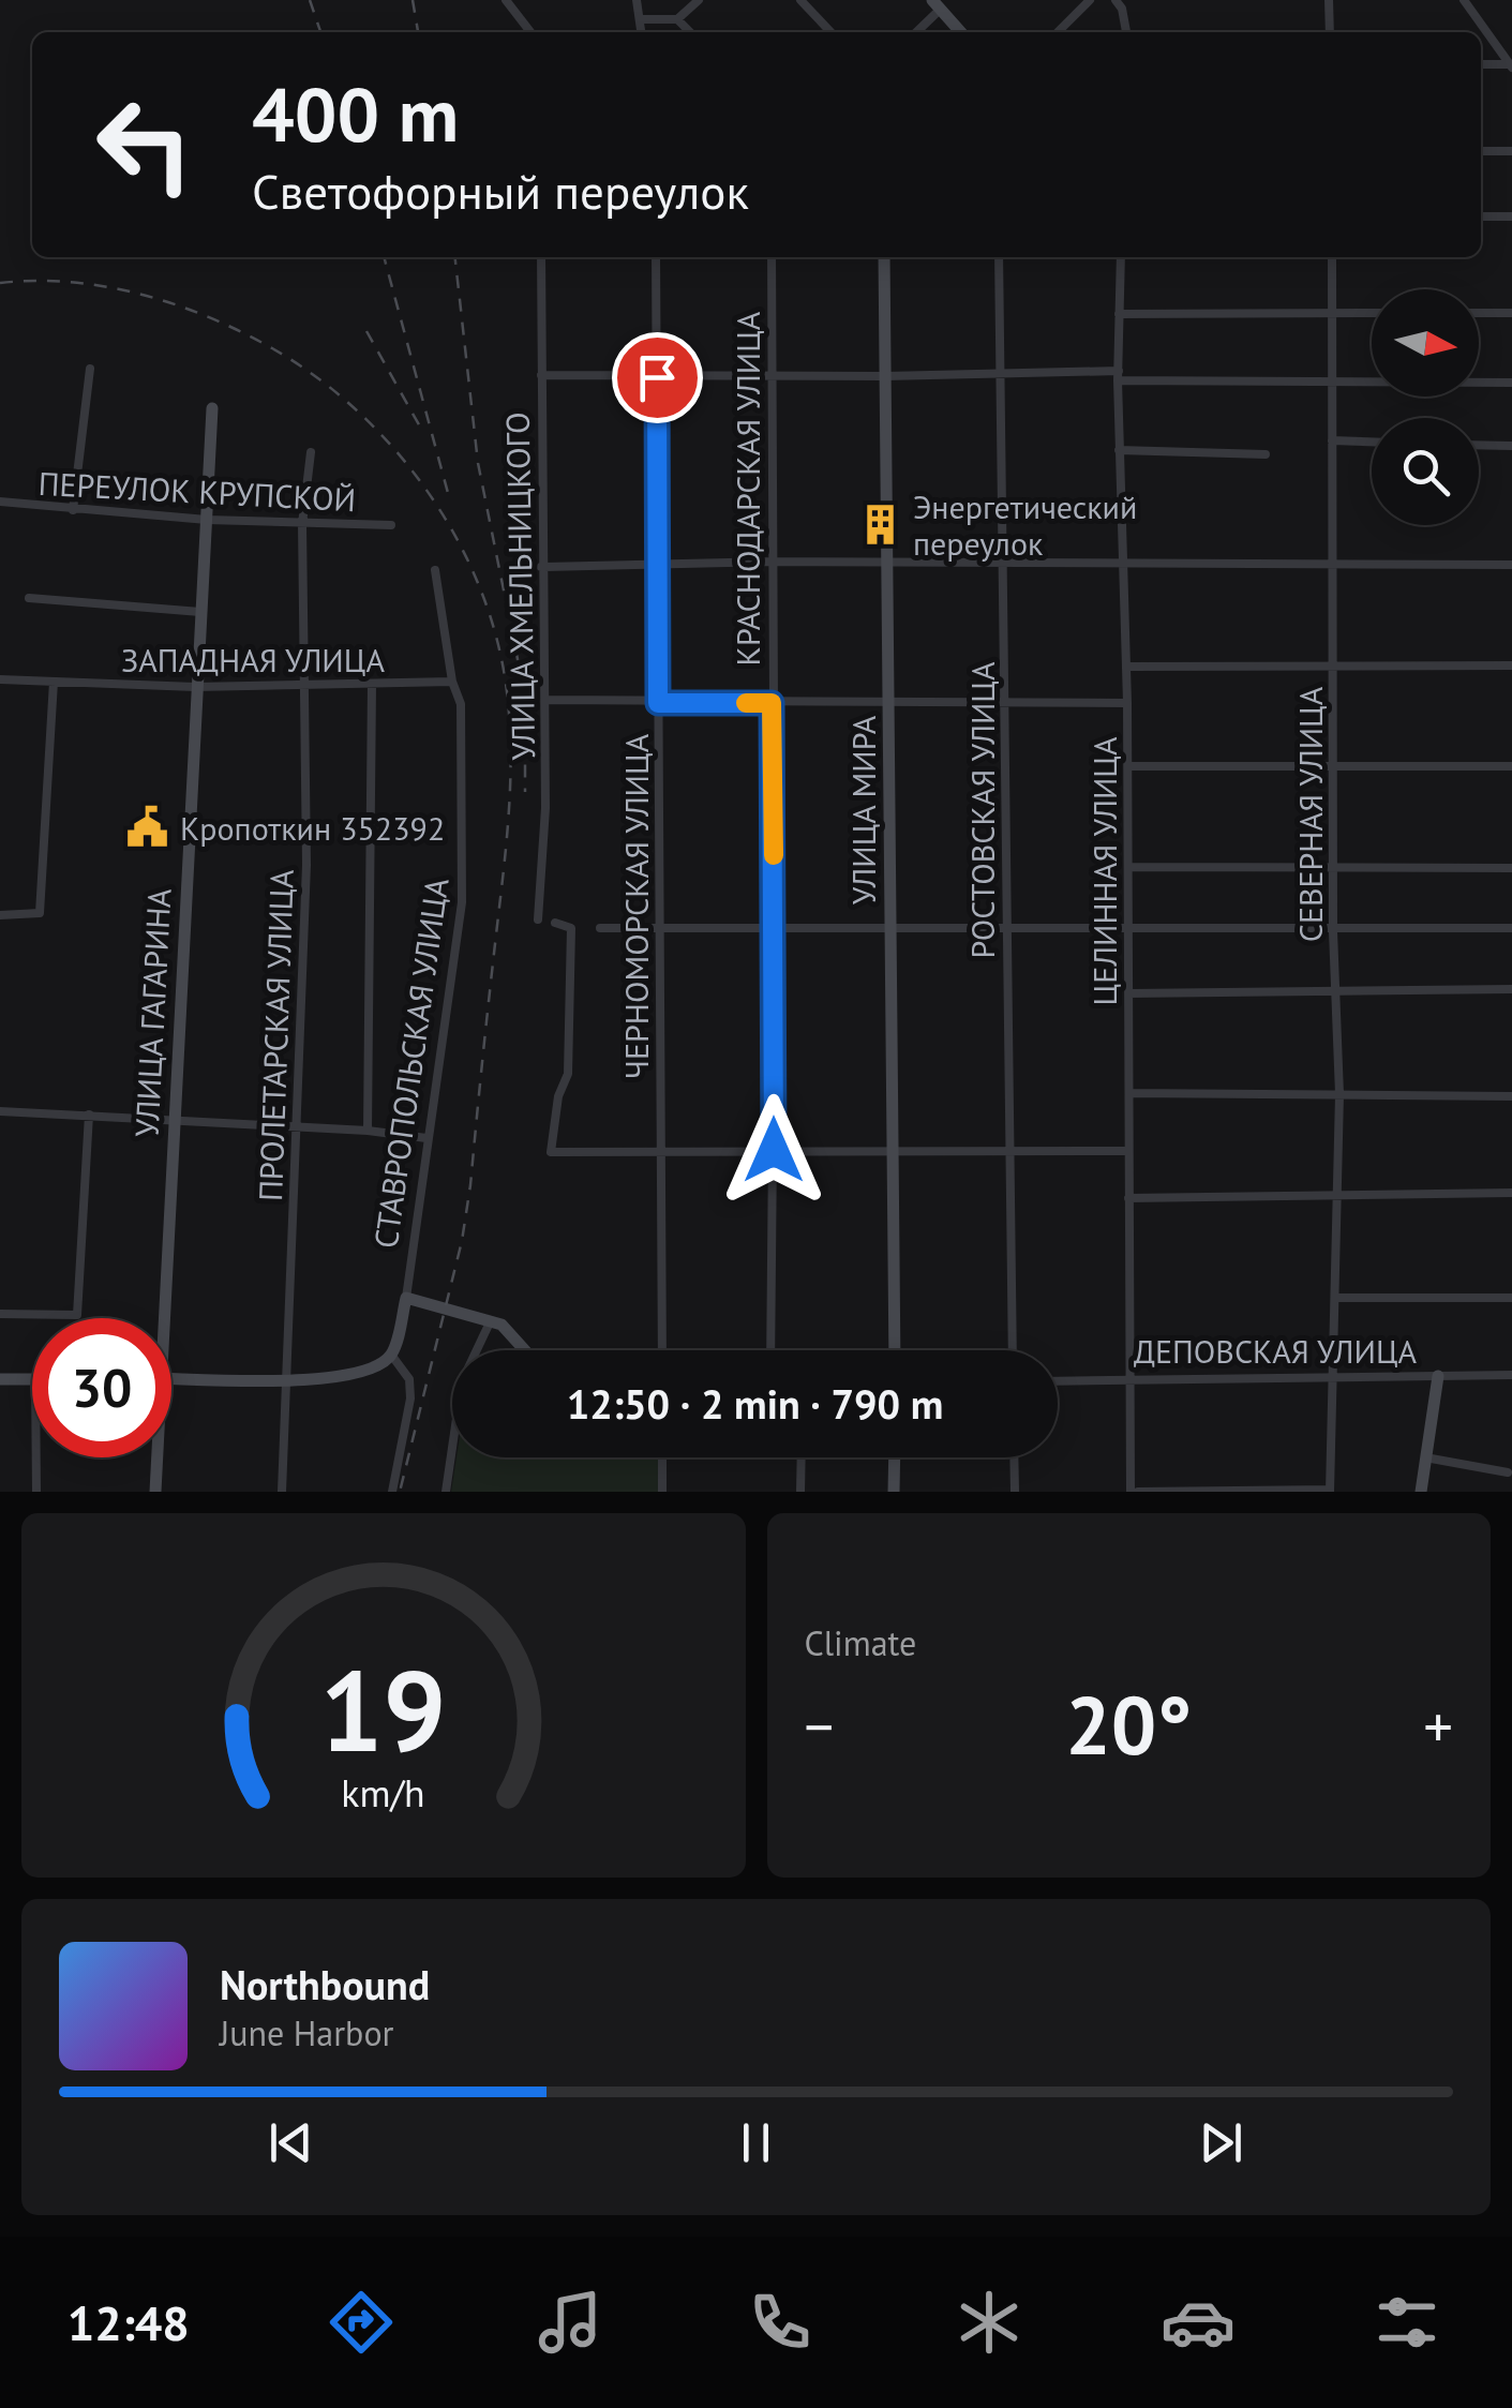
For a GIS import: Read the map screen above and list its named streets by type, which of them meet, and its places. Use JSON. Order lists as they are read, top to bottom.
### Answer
{
  "streets": {
    "street": [
      "КРАСНОДАРСКАЯ УЛИЦА",
      "ПЕРЕУЛОК КРУПСКОЙ",
      "УЛИЦА ХМЕЛЬНИЦКОГО",
      "ЗАПАДНАЯ УЛИЦА",
      "УЛИЦА МИРА",
      "РОСТОВСКАЯ УЛИЦА",
      "СЕВЕРНАЯ УЛИЦА",
      "ЦЕЛИННАЯ УЛИЦА",
      "ЧЕРНОМОРСКАЯ УЛИЦА",
      "УЛИЦА ГАГАРИНА",
      "ПРОЛЕТАРСКАЯ УЛИЦА",
      "СТАВРОПОЛЬСКАЯ УЛИЦА",
      "ДЕПОВСКАЯ УЛИЦА"
    ]
  },
  "crossings": [
    ["ПЕРЕУЛОК КРУПСКОЙ", "УЛИЦА ГАГАРИНА"],
    ["ПЕРЕУЛОК КРУПСКОЙ", "ПРОЛЕТАРСКАЯ УЛИЦА"],
    ["ЗАПАДНАЯ УЛИЦА", "УЛИЦА ГАГАРИНА"],
    ["ЗАПАДНАЯ УЛИЦА", "ПРОЛЕТАРСКАЯ УЛИЦА"],
    ["ЗАПАДНАЯ УЛИЦА", "СТАВРОПОЛЬСКАЯ УЛИЦА"],
    ["СЕВЕРНАЯ УЛИЦА", "ДЕПОВСКАЯ УЛИЦА"],
    ["ЦЕЛИННАЯ УЛИЦА", "ДЕПОВСКАЯ УЛИЦА"]
  ],
  "places": {
    "building": ["Энергетический переулок"],
    "public building": ["Кропоткин 352392"]
  },
  "north": "right",
  "page": {
    "turn": ["400 m", "Светофорный переулок"],
    "limit": "30",
    "trip": "12:50 · 2 min · 790 m",
    "tile": "Climate",
    "heat": ["−", "20°", "+"],
    "song": ["Northbound", "June Harbor"],
    "tabs": "12:48",
    "gauge": ["19", "km/h"]
  }
}
